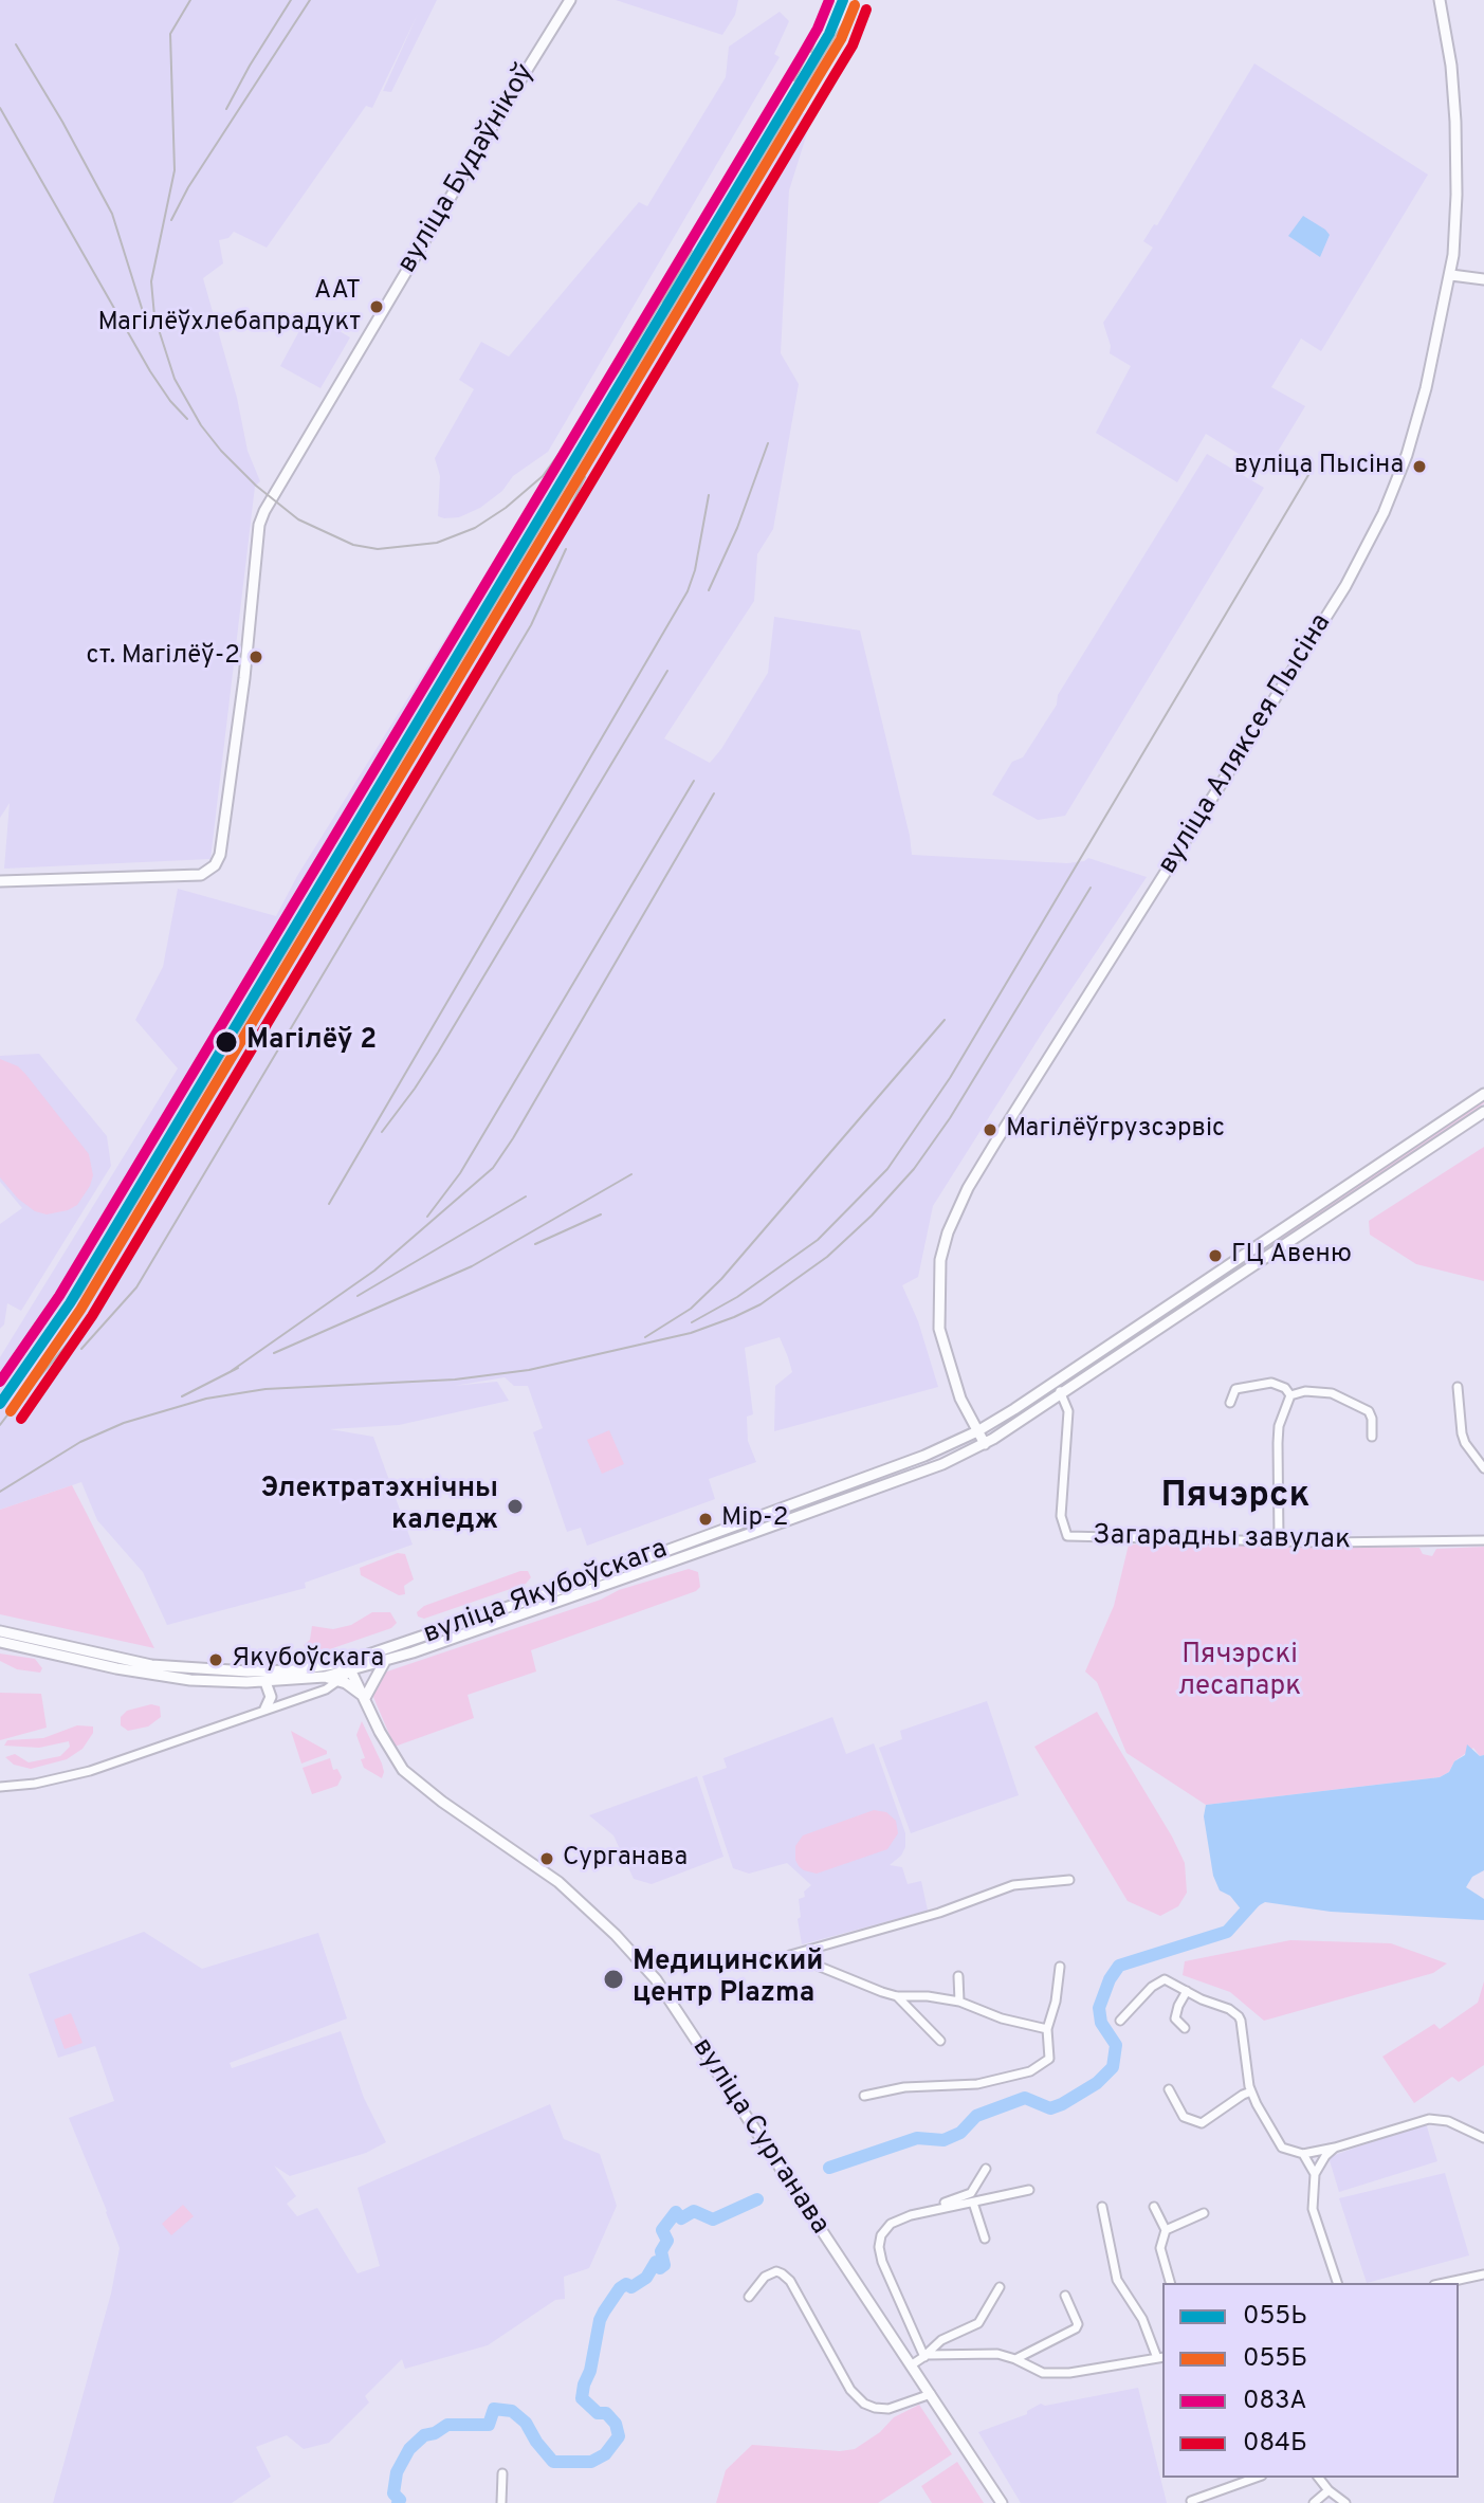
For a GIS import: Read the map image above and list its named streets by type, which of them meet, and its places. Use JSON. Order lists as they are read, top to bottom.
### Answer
{
  "streets": {
    "main road": [
      "вуліца Будаўнікоў",
      "вуліца Аляксея Пысіна",
      "вуліца Якубоўскага",
      "вуліца Сурганава"
    ],
    "street": ["Загарадны завулак"]
  },
  "crossings": [
    ["вуліца Аляксея Пысіна", "вуліца Якубоўскага"],
    ["Загарадны завулак", "вуліца Якубоўскага"],
    ["вуліца Якубоўскага", "вуліца Сурганава"]
  ],
  "districts": ["Пячэрск"],
  "parks": ["Пячэрскі лесапарк"],
  "places": [
    "ААТ Магілёўхлебапрадукт",
    "вуліца Пысіна",
    "ст. Магілёў-2",
    "Магілёў 2",
    "Магілёўгрузсэрвіс",
    "ГЦ Авеню",
    "Электратэхнічны каледж",
    "Мір-2",
    "Якубоўскага",
    "Сурганава",
    "Медицинский центр Plazma"
  ],
  "lines": [
    "transit line 055Ь",
    "transit line 083А",
    "transit line 055Б",
    "transit line 084Б"
  ],
  "legend": [
    "055Ь",
    "055Б",
    "083А",
    "084Б"
  ]
}
